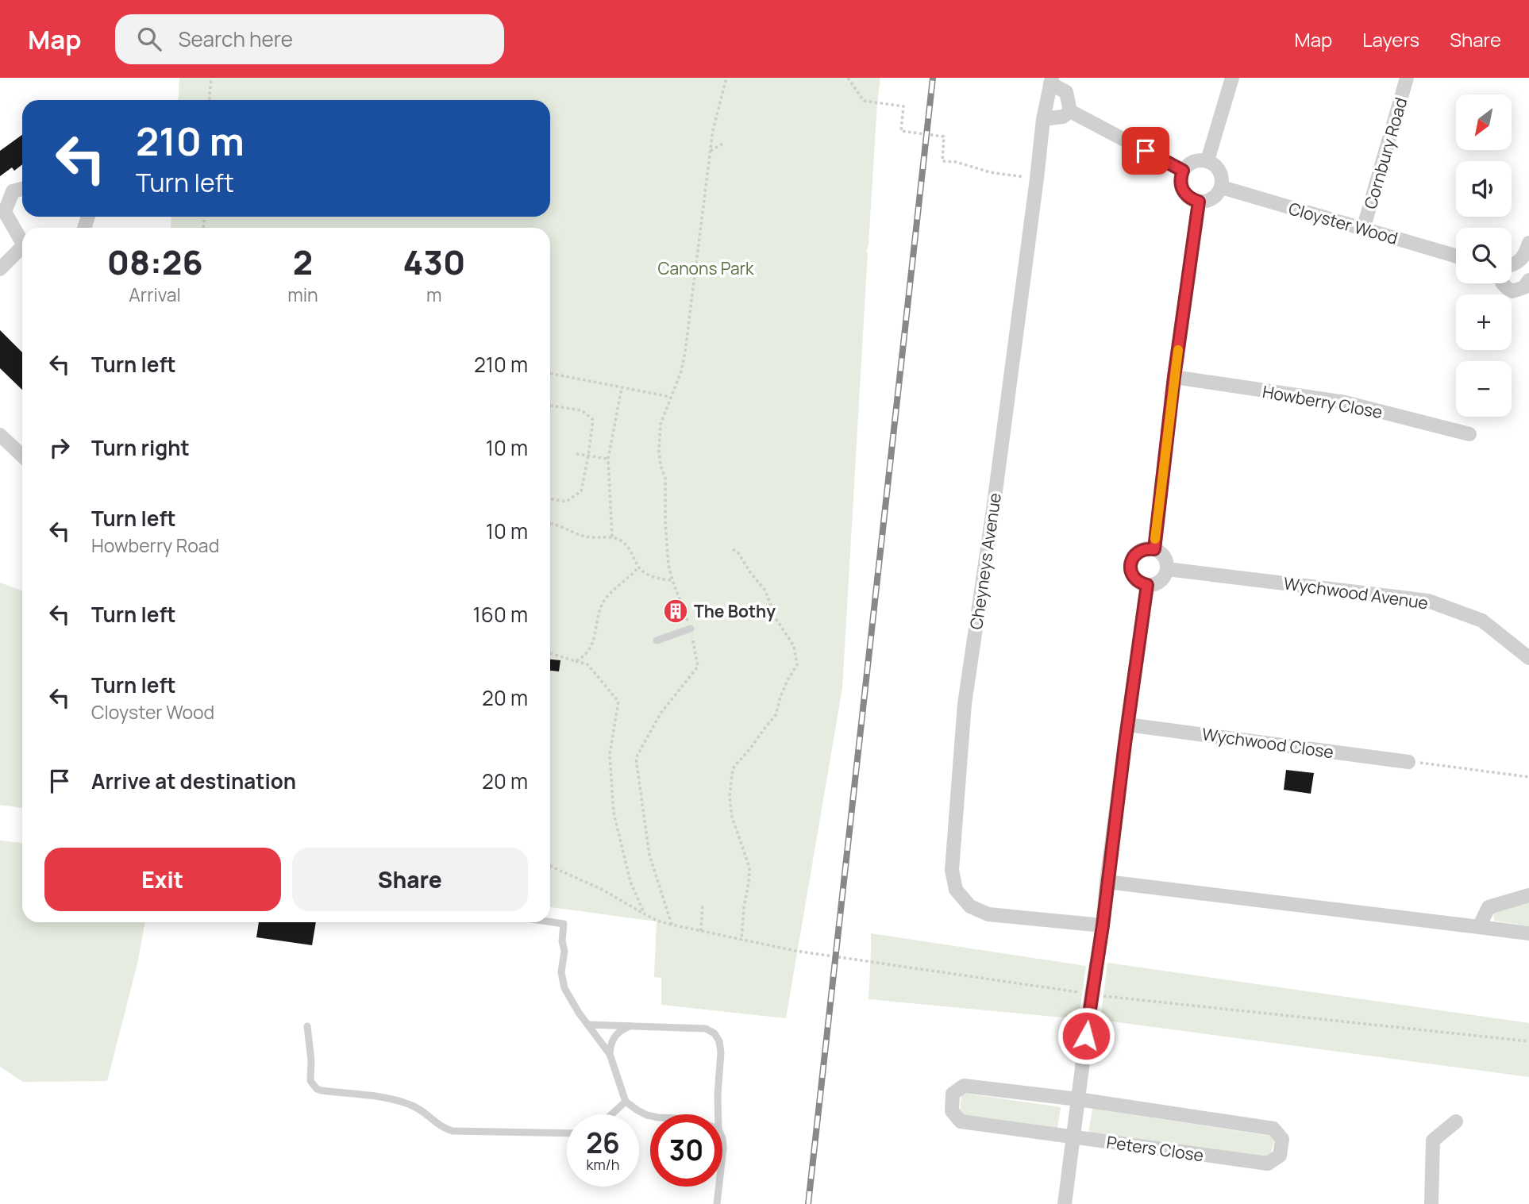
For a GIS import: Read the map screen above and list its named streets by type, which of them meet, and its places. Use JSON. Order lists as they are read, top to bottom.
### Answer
{
  "streets": {
    "street": [
      "Cornbury Road",
      "Cloyster Wood",
      "Howberry Close",
      "Cheyneys Avenue",
      "Wychwood Avenue",
      "Wychwood Close",
      "Peters Close"
    ]
  },
  "crossings": [
    ["Cornbury Road", "Cloyster Wood"]
  ],
  "parks": ["Canons Park"],
  "places": {
    "building": ["The Bothy"]
  },
  "north": "bottom left",
  "page": {
    "header": "Map",
    "search": "Search here",
    "nav": ["Map", "Layers", "Share"],
    "map_buttons": ["+", "−"],
    "turn": ["210 m", "Turn left"],
    "eta": [
      "08:26",
      "Arrival",
      "2",
      "min",
      "430",
      "m"
    ],
    "list": [
      {
        "name": "Turn left",
        "value": "210 m"
      },
      {
        "name": "Turn right",
        "value": "10 m"
      },
      {
        "name": "Turn left",
        "note": "Howberry Road",
        "value": "10 m"
      },
      {
        "name": "Turn left",
        "value": "160 m"
      },
      {
        "name": "Turn left",
        "note": "Cloyster Wood",
        "value": "20 m"
      },
      {
        "name": "Arrive at destination",
        "value": "20 m"
      }
    ],
    "buttons": ["Exit", "Share"],
    "speed": "26 km/h",
    "limit": "30"
  }
}
